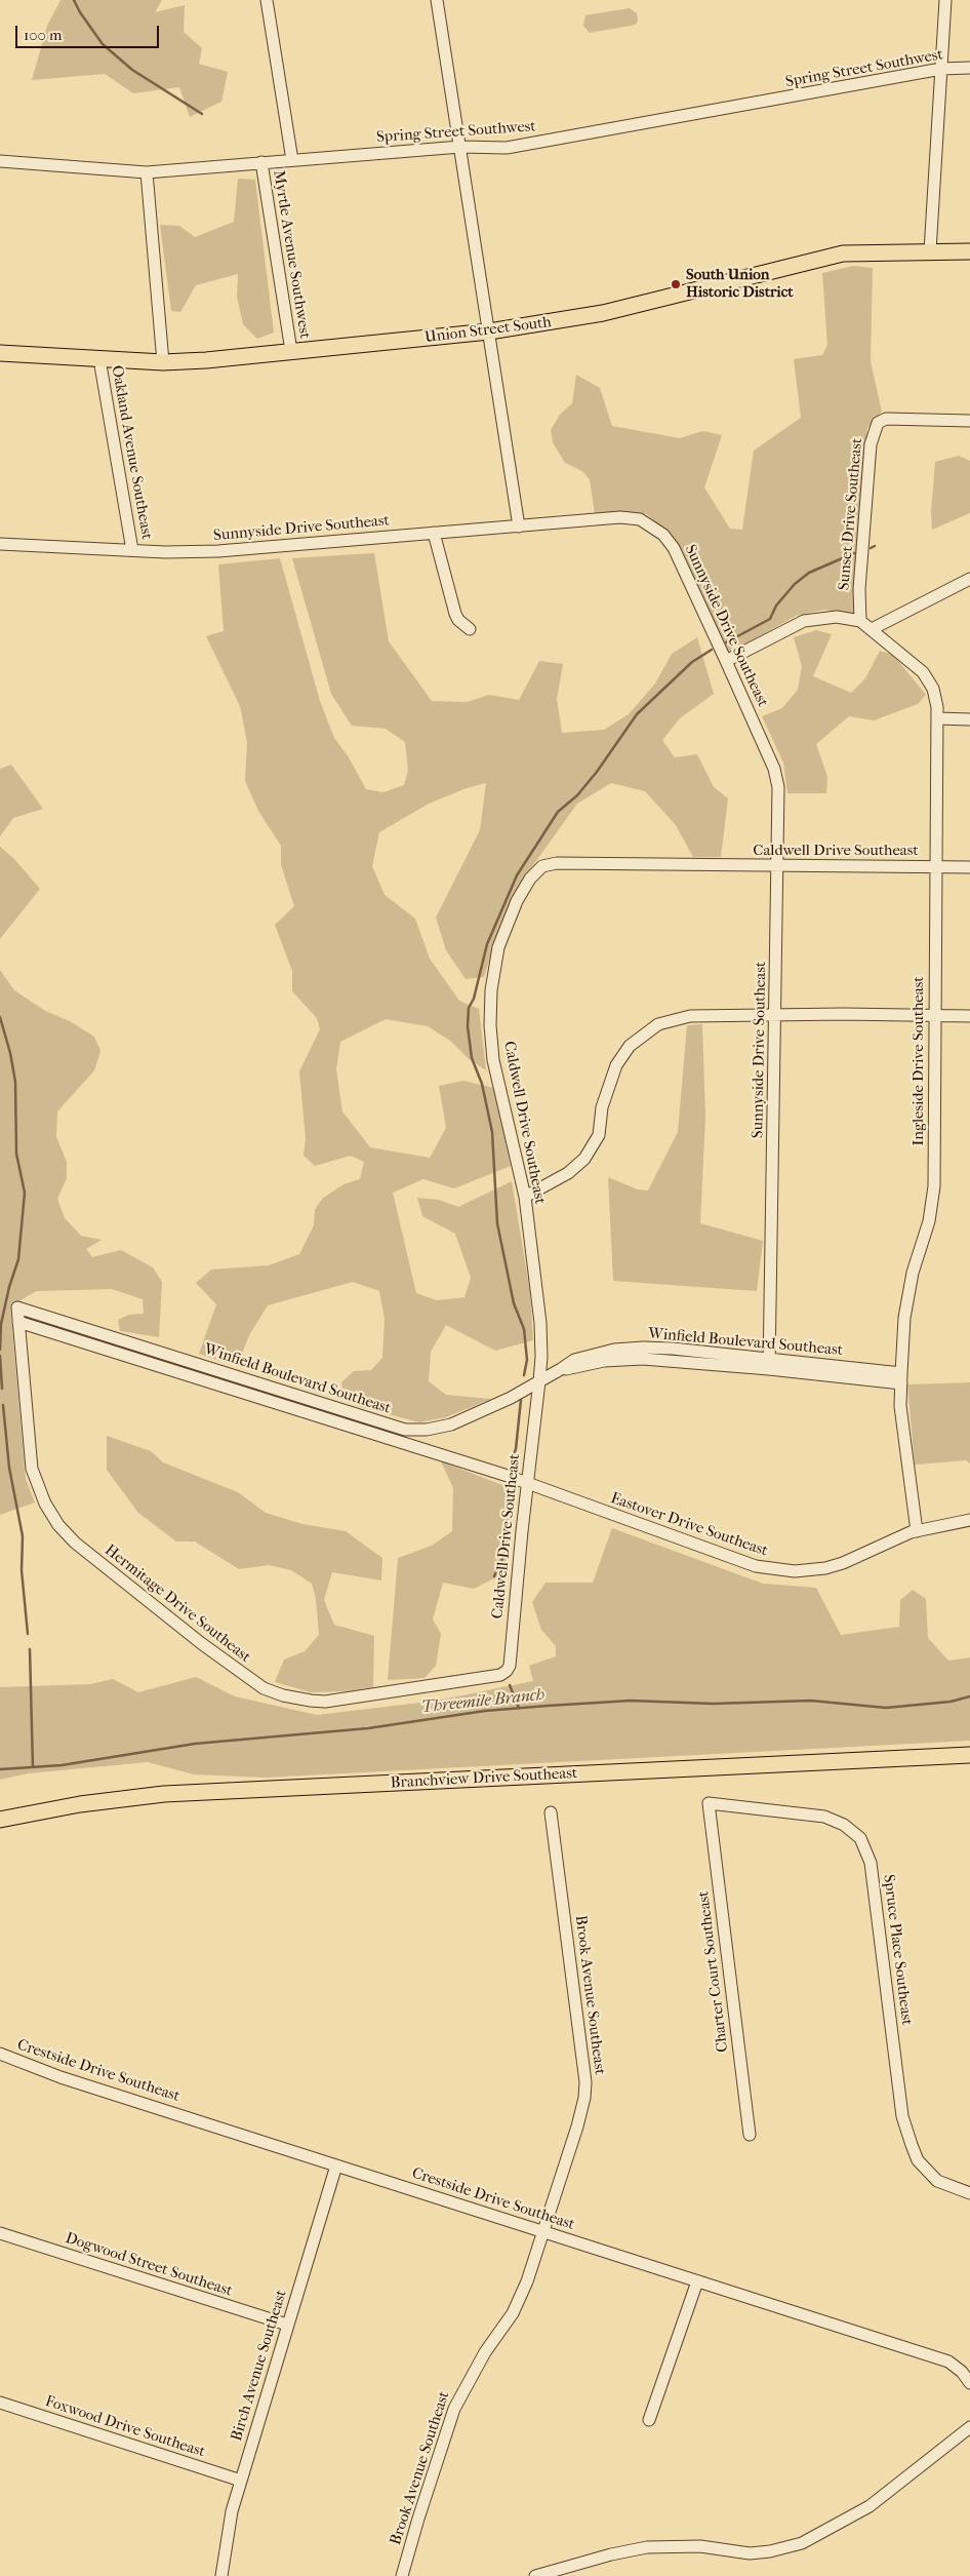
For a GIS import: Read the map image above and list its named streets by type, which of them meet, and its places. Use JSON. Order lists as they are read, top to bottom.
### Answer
{
  "streets": {
    "main road": ["Union Street South", "Branchview Drive Southeast"],
    "street": [
      "Spring Street Southwest",
      "Myrtle Avenue Southwest",
      "Oakland Avenue Southeast",
      "Sunset Drive Southeast",
      "Sunnyside Drive Southeast",
      "Caldwell Drive Southeast",
      "Ingleside Drive Southeast",
      "Winfield Boulevard Southeast",
      "Eastover Drive Southeast",
      "Hermitage Drive Southeast",
      "Spruce Place Southeast",
      "Charter Court Southeast",
      "Brook Avenue Southeast",
      "Crestside Drive Southeast",
      "Dogwood Street Southeast",
      "Birch Avenue Southeast",
      "Foxwood Drive Southeast"
    ]
  },
  "crossings": [
    ["Spring Street Southwest", "Myrtle Avenue Southwest"],
    ["Myrtle Avenue Southwest", "Union Street South"],
    ["Union Street South", "Oakland Avenue Southeast"],
    ["Oakland Avenue Southeast", "Sunnyside Drive Southeast"],
    ["Sunset Drive Southeast", "Ingleside Drive Southeast"],
    ["Sunnyside Drive Southeast", "Caldwell Drive Southeast"],
    ["Sunnyside Drive Southeast", "Ingleside Drive Southeast"],
    ["Sunnyside Drive Southeast", "Winfield Boulevard Southeast"],
    ["Caldwell Drive Southeast", "Ingleside Drive Southeast"],
    ["Caldwell Drive Southeast", "Winfield Boulevard Southeast"],
    ["Caldwell Drive Southeast", "Eastover Drive Southeast"],
    ["Caldwell Drive Southeast", "Hermitage Drive Southeast"],
    ["Ingleside Drive Southeast", "Winfield Boulevard Southeast"],
    ["Ingleside Drive Southeast", "Eastover Drive Southeast"],
    ["Winfield Boulevard Southeast", "Eastover Drive Southeast"],
    ["Winfield Boulevard Southeast", "Hermitage Drive Southeast"],
    ["Spruce Place Southeast", "Charter Court Southeast"],
    ["Brook Avenue Southeast", "Crestside Drive Southeast"],
    ["Crestside Drive Southeast", "Birch Avenue Southeast"],
    ["Dogwood Street Southeast", "Birch Avenue Southeast"],
    ["Birch Avenue Southeast", "Foxwood Drive Southeast"]
  ],
  "water": ["Threemile Branch"],
  "places": ["South Union Historic District"],
  "scale_bar": "100 m"
}
